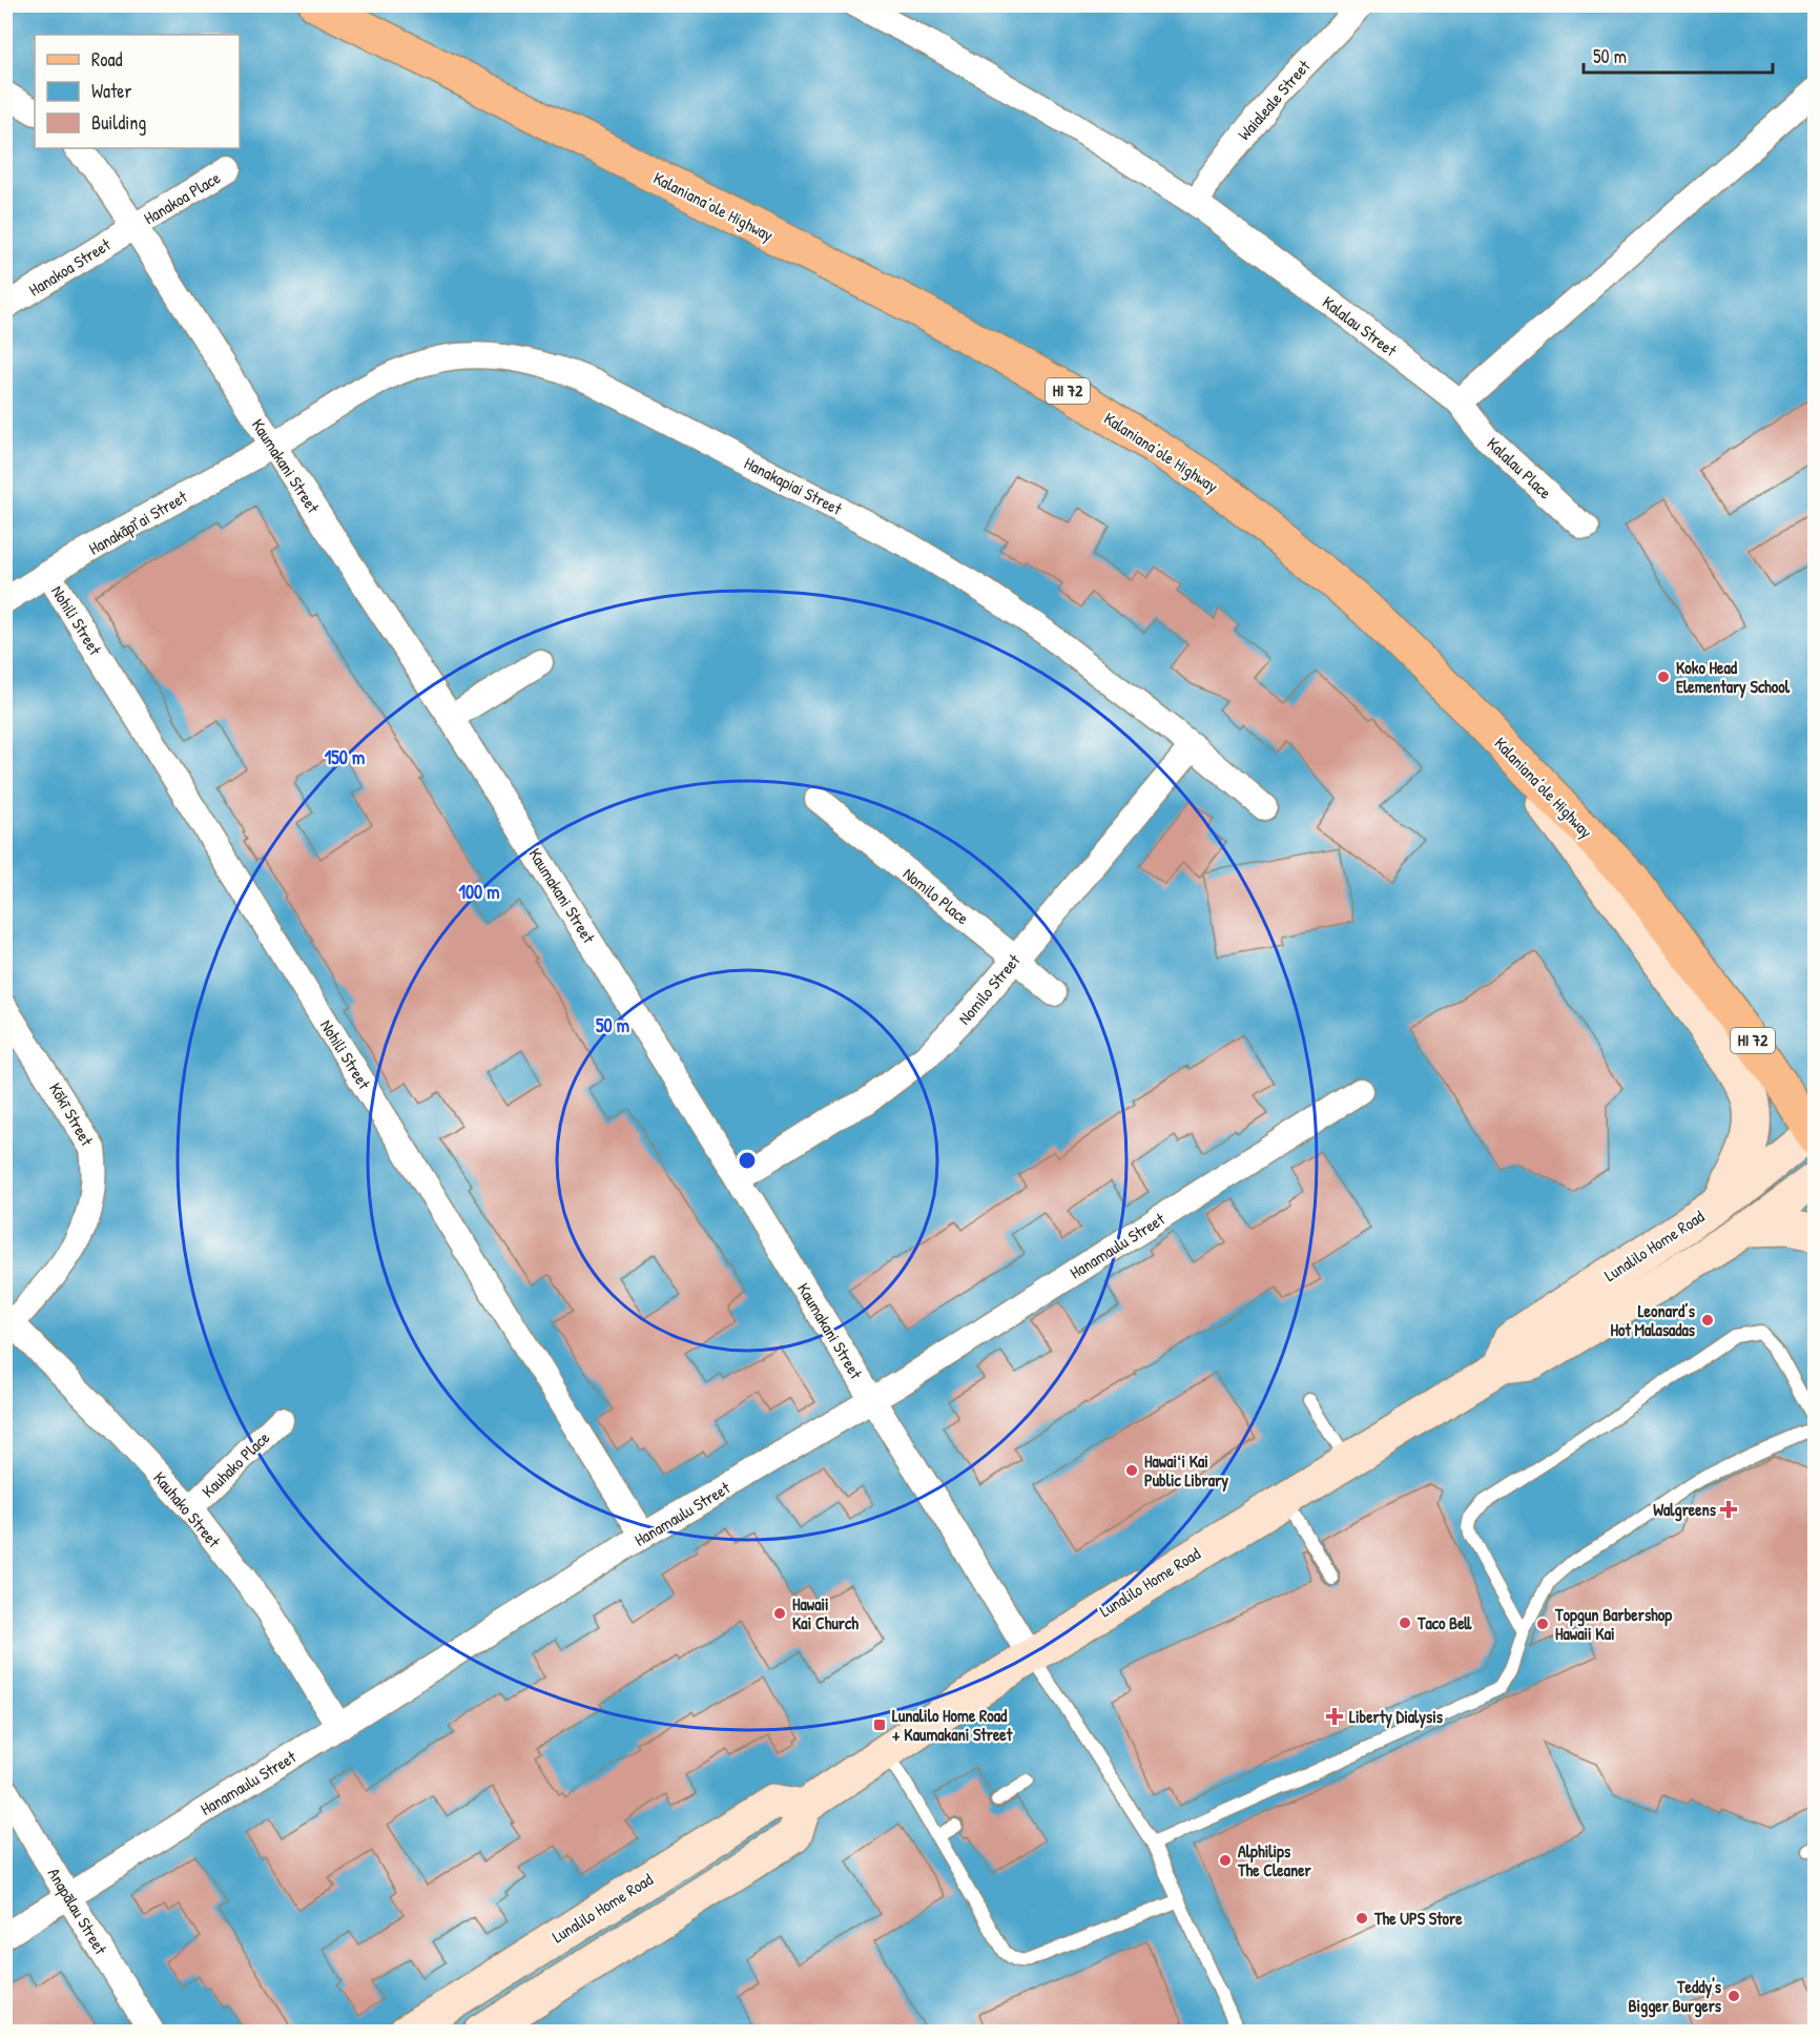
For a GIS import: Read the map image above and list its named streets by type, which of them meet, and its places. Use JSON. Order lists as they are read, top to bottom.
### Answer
{
  "streets": {
    "main road": ["Kalaniana’ole Highway", "HI 72", "Lunalilo Home Road"],
    "street": [
      "Waialeale Street",
      "Hanakoa Place",
      "Hanakoa Street",
      "Kalalau Street",
      "Kaumakani Street",
      "Kalalau Place",
      "Hanakapiai Street",
      "Hanakāpī‘ai Street",
      "Nohili Street",
      "Nomilo Place",
      "Nomilo Street",
      "Kōkī Street",
      "Hanamaulu Street",
      "Kauhako Place",
      "Kauhako Street",
      "Anapālau Street"
    ]
  },
  "crossings": [
    ["Waialeale Street", "Kalalau Street"],
    ["Hanakoa Place", "Hanakoa Street"],
    ["Hanakoa Place", "Kaumakani Street"],
    ["Kalaniana’ole Highway", "Lunalilo Home Road"],
    ["Hanakoa Street", "Kaumakani Street"],
    ["Kalalau Street", "Kalalau Place"],
    ["Kaumakani Street", "Hanakapiai Street"],
    ["Kaumakani Street", "Hanakāpī‘ai Street"],
    ["Kaumakani Street", "Nomilo Street"],
    ["Kaumakani Street", "Hanamaulu Street"],
    ["Kaumakani Street", "Lunalilo Home Road"],
    ["Hanakapiai Street", "Hanakāpī‘ai Street"],
    ["Hanakapiai Street", "Nomilo Street"],
    ["Hanakāpī‘ai Street", "Nohili Street"],
    ["Nohili Street", "Hanamaulu Street"],
    ["Nomilo Place", "Nomilo Street"],
    ["Kōkī Street", "Kauhako Street"],
    ["Hanamaulu Street", "Kauhako Street"],
    ["Hanamaulu Street", "Anapālau Street"],
    ["Kauhako Place", "Kauhako Street"]
  ],
  "places": {
    "other": [
      "Koko Head Elementary School",
      "Leonard’s Hot Malasadas",
      "Hawaiʻi Kai Public Library",
      "Hawaii Kai Church",
      "Taco Bell",
      "Topgun Barbershop Hawaii Kai",
      "Alphilips The Cleaner",
      "The UPS Store",
      "Teddy's Bigger Burgers"
    ],
    "health": ["Walgreens", "Liberty Dialysis"],
    "transit": ["Lunalilo Home Road + Kaumakani Street"]
  },
  "legend": ["Road", "Water", "Building"],
  "scale_bar": "50 m",
  "rings": ["150 m", "100 m", "50 m"]
}
